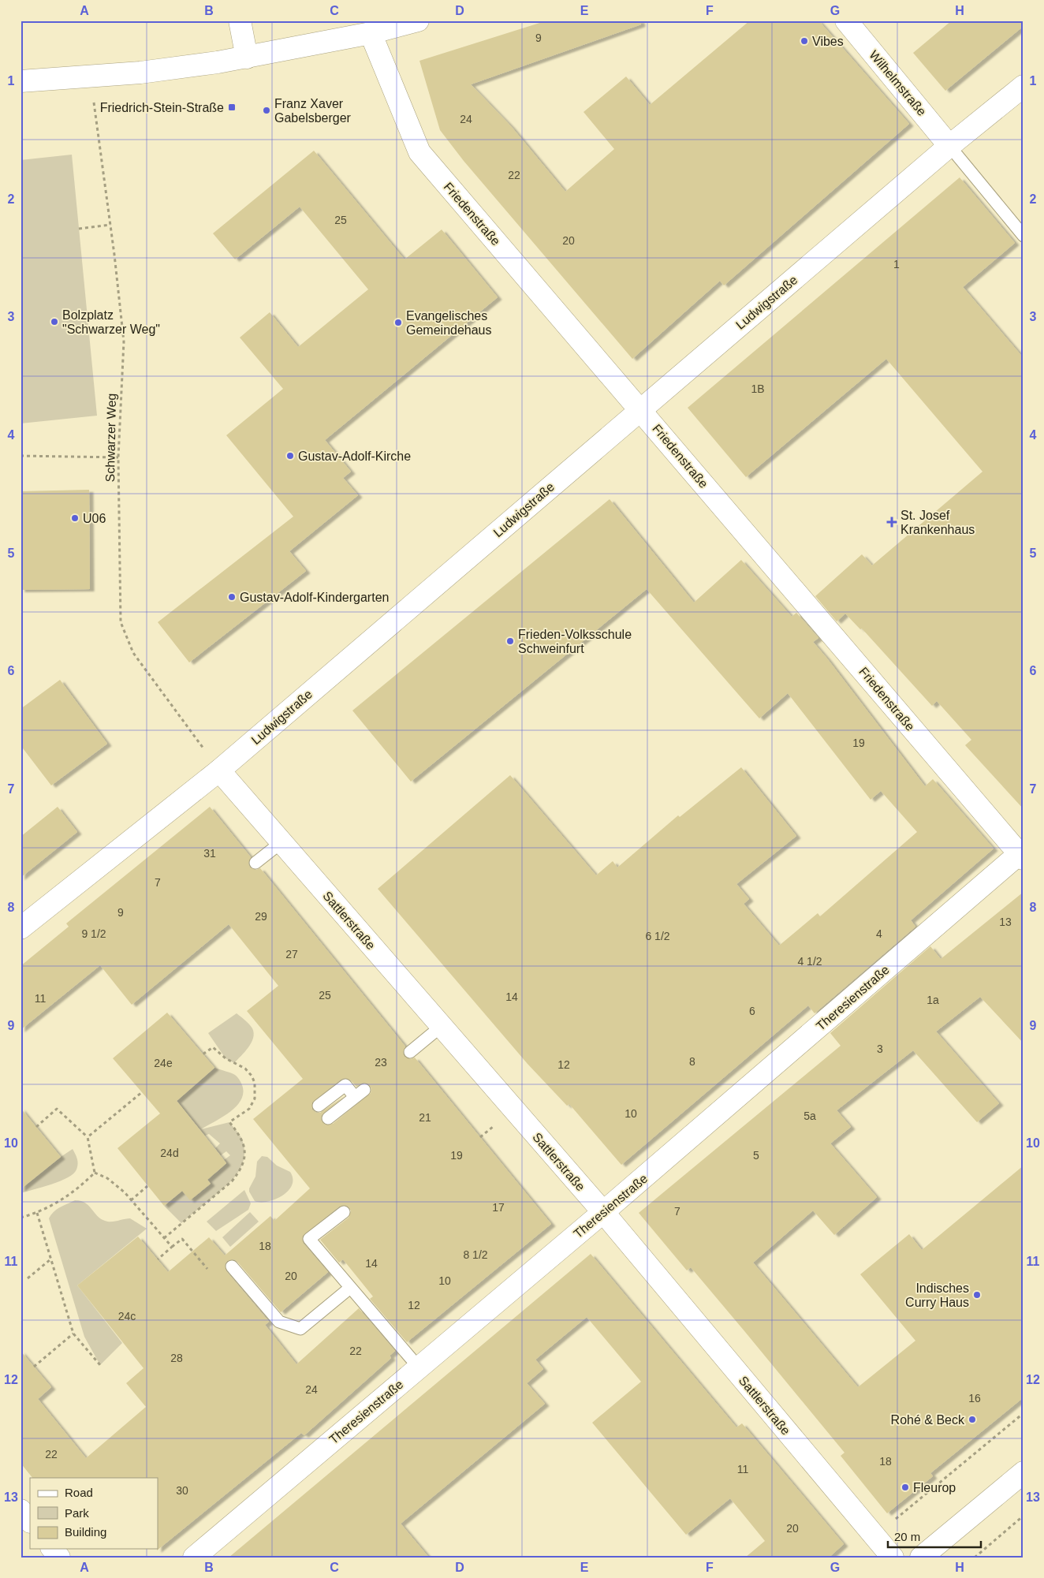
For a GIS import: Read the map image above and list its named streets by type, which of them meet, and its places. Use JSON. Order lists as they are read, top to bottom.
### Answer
{
  "streets": {
    "street": [
      "Wilhelmstraße",
      "Friedenstraße",
      "Ludwigstraße",
      "Sattlerstraße",
      "Theresienstraße"
    ],
    "path": ["Schwarzer Weg"]
  },
  "crossings": [
    ["Wilhelmstraße", "Ludwigstraße"],
    ["Friedenstraße", "Ludwigstraße"],
    ["Friedenstraße", "Theresienstraße"],
    ["Ludwigstraße", "Schwarzer Weg"],
    ["Ludwigstraße", "Sattlerstraße"],
    ["Schwarzer Weg", "Sattlerstraße"],
    ["Sattlerstraße", "Theresienstraße"]
  ],
  "places": {
    "other": [
      "Vibes",
      "Franz Xaver Gabelsberger",
      "Bolzplatz \"Schwarzer Weg\"",
      "Evangelisches Gemeindehaus",
      "Gustav-Adolf-Kirche",
      "U06",
      "Gustav-Adolf-Kindergarten",
      "Frieden-Volksschule Schweinfurt",
      "Indisches Curry Haus",
      "Rohé & Beck",
      "Fleurop"
    ],
    "transit": ["Friedrich-Stein-Straße"],
    "health": ["St. Josef Krankenhaus"]
  },
  "house_numbers": [
    "9",
    "24",
    "22",
    "25",
    "20",
    "1",
    "1B",
    "19",
    "31",
    "7",
    "9",
    "29",
    "13",
    "9 1/2",
    "4",
    "6 1/2",
    "27",
    "4 1/2",
    "25",
    "14",
    "11",
    "1a",
    "6",
    "3",
    "8",
    "23",
    "24e",
    "12",
    "10",
    "5a",
    "21",
    "24d",
    "19",
    "5",
    "17",
    "7",
    "18",
    "8 1/2",
    "14",
    "20",
    "10",
    "12",
    "24c",
    "22",
    "28",
    "24",
    "16",
    "22",
    "18",
    "11",
    "30",
    "20"
  ],
  "legend": ["Road", "Park", "Building"],
  "scale_bar": "20 m",
  "grid": {
    "columns": [
      "A",
      "B",
      "C",
      "D",
      "E",
      "F",
      "G",
      "H"
    ],
    "rows": [
      "1",
      "2",
      "3",
      "4",
      "5",
      "6",
      "7",
      "8",
      "9",
      "10",
      "11",
      "12",
      "13"
    ]
  }
}
